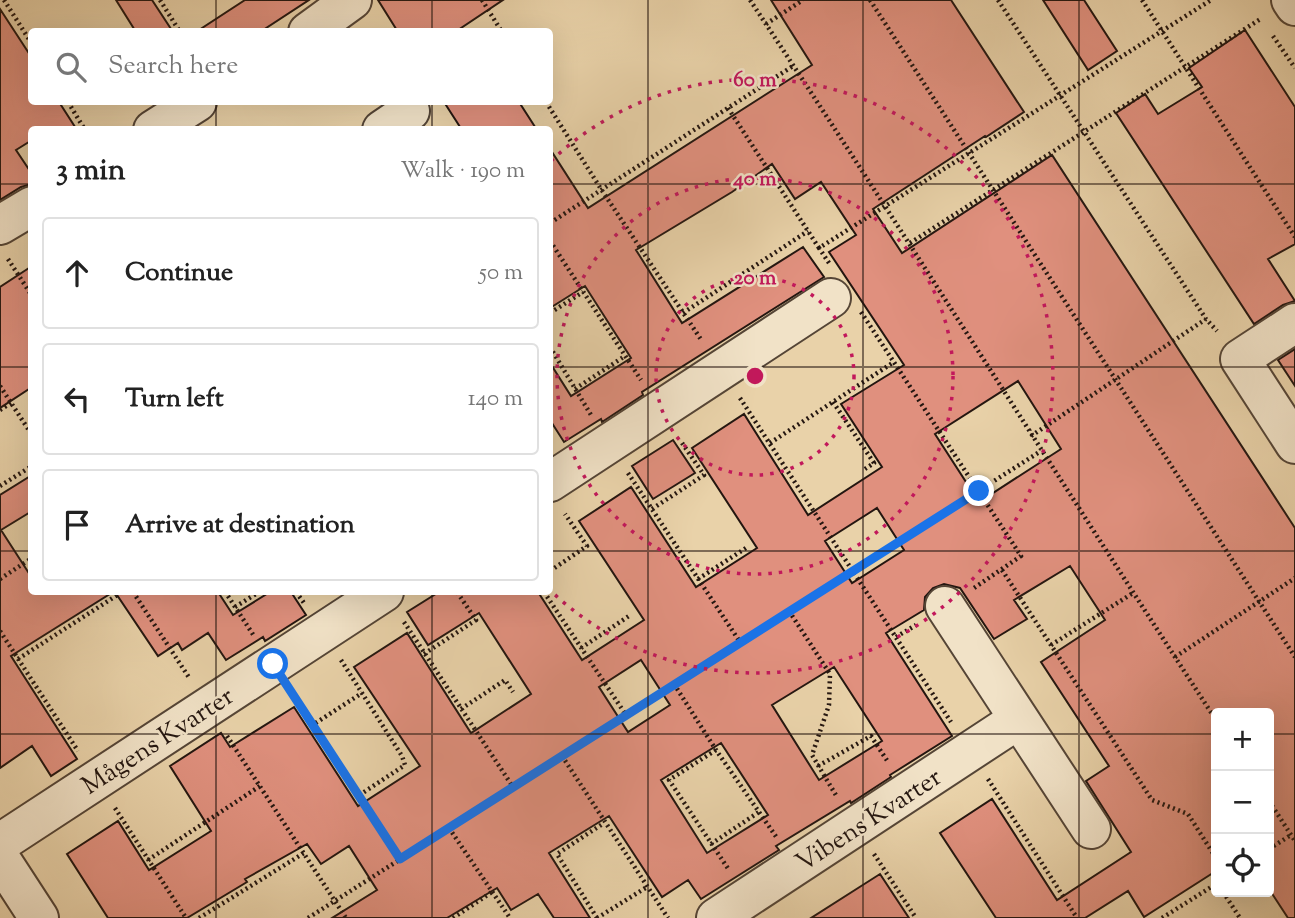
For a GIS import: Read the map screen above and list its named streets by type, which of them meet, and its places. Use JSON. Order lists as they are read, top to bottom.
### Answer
{
  "streets": {
    "street": ["Mågens Kvarter", "Vibens Kvarter"]
  },
  "page": {
    "search": "Search here",
    "heading": ["3 min", "Walk · 190 m"],
    "list": [
      ["Continue", "50 m"],
      ["Turn left", "140 m"],
      "Arrive at destination"
    ],
    "map_buttons": ["+", "−"]
  },
  "rings": ["60 m", "40 m", "20 m"]
}
